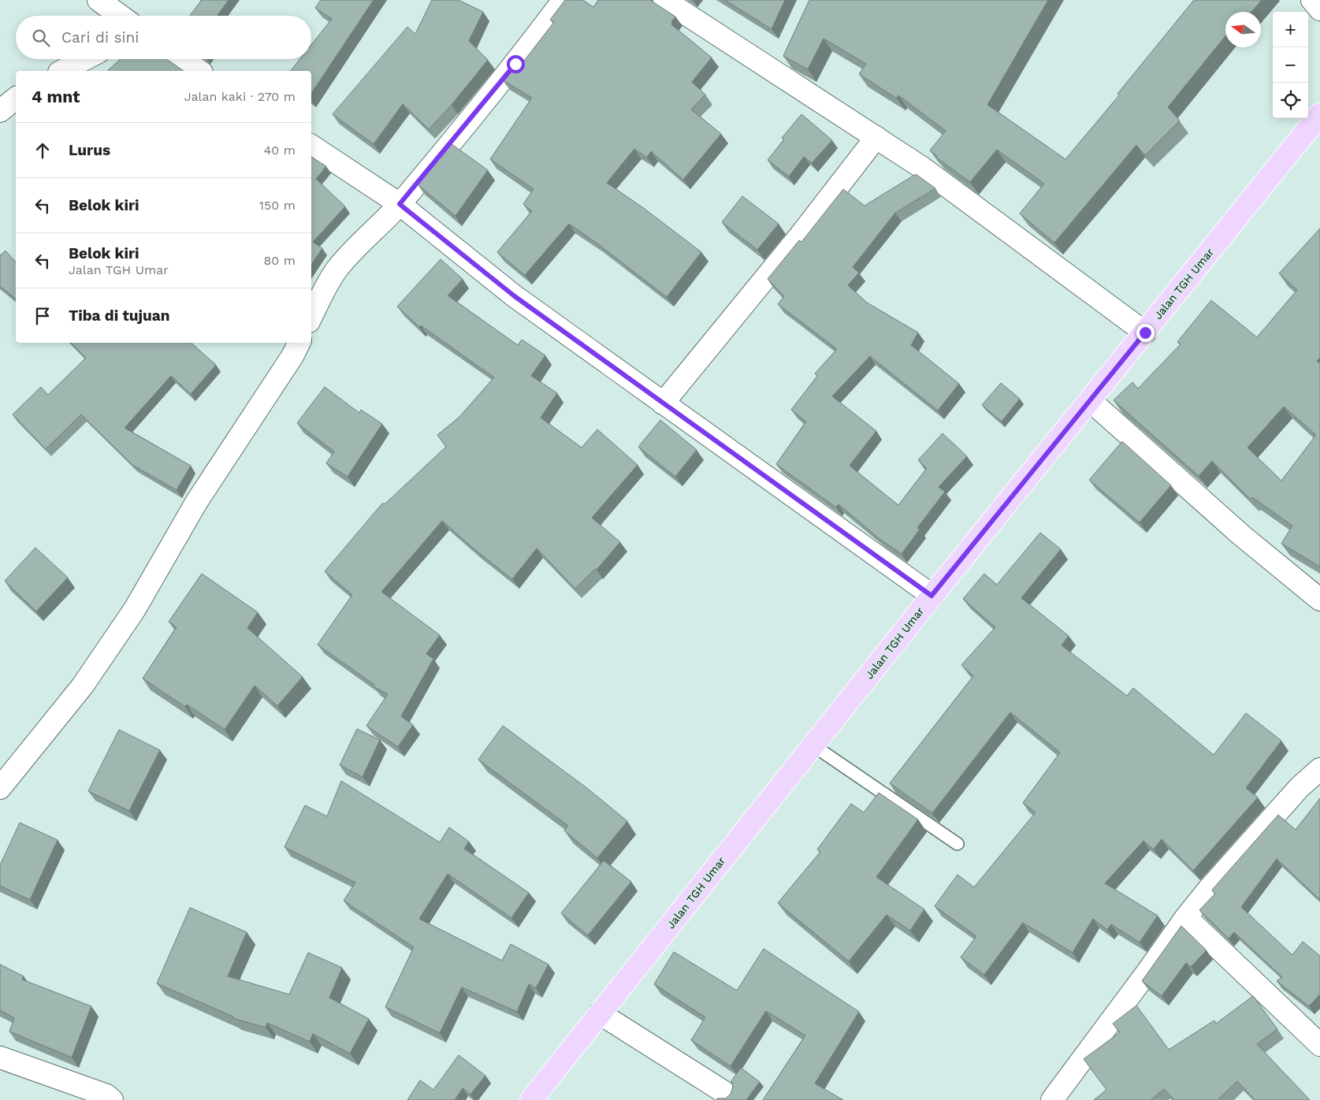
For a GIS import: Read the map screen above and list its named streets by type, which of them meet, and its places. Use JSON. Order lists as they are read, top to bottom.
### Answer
{
  "streets": {
    "main road": ["Jalan TGH Umar"]
  },
  "north": "left",
  "page": {
    "map_buttons": ["+", "−"],
    "search": "Cari di sini",
    "heading": ["4 mnt", "Jalan kaki · 270 m"],
    "list": [
      ["Lurus", "40 m"],
      ["Belok kiri", "150 m"],
      ["Belok kiri", "Jalan TGH Umar", "80 m"],
      "Tiba di tujuan"
    ]
  }
}
